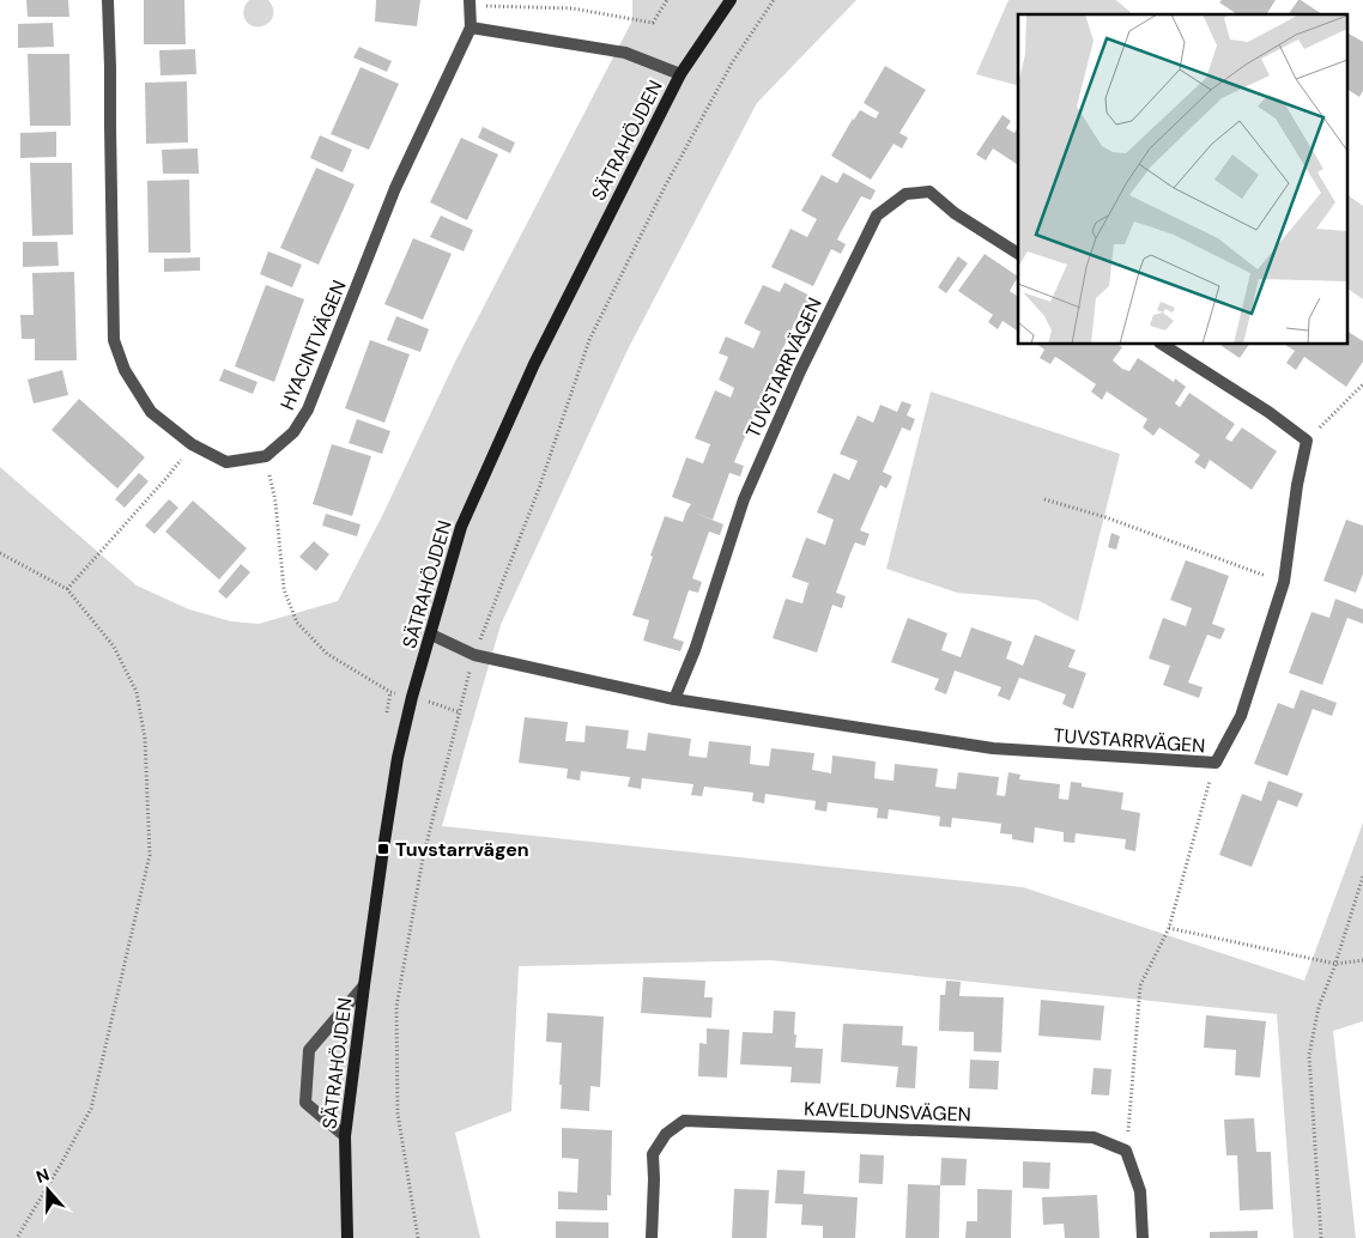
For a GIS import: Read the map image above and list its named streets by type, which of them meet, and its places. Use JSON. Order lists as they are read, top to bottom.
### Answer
{
  "streets": {
    "street": [
      "SÄTRAHÖJDEN",
      "HYACINTVÄGEN",
      "TUVSTARRVÄGEN",
      "KAVELDUNSVÄGEN"
    ]
  },
  "crossings": [
    ["SÄTRAHÖJDEN", "TUVSTARRVÄGEN"]
  ],
  "places": {
    "transit": ["Tuvstarrvägen"]
  },
  "north": "top"
}
